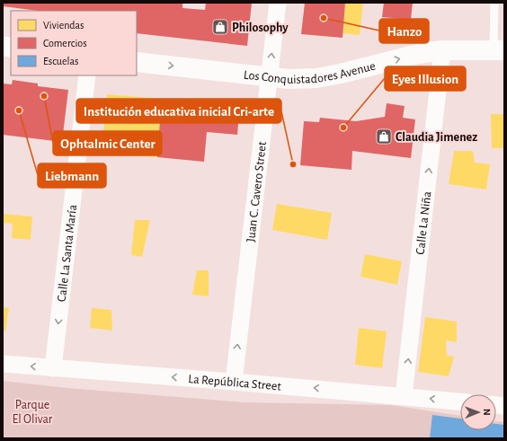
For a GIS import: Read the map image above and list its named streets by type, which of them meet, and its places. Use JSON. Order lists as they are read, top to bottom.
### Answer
{
  "streets": {
    "main road": ["Los Conquistadores Avenue"],
    "street": [
      "Juan C. Cavero Street",
      "Calle La Niña",
      "Calle La Santa María",
      "La República Street"
    ]
  },
  "crossings": [
    ["Los Conquistadores Avenue", "Juan C. Cavero Street"],
    ["Los Conquistadores Avenue", "Calle La Niña"],
    ["Juan C. Cavero Street", "La República Street"],
    ["Calle La Niña", "La República Street"],
    ["Calle La Santa María", "La República Street"]
  ],
  "one_way": [
    "Los Conquistadores Avenue",
    "Juan C. Cavero Street",
    "Calle La Niña",
    "Calle La Santa María",
    "La República Street"
  ],
  "parks": ["Parque El Olivar"],
  "places": {
    "other": [
      "Hanzo",
      "Ophtalmic Center",
      "Liebmann",
      "Eyes Illusion",
      "Institución educativa inicial Cri-arte"
    ],
    "shop": ["Philosophy", "Claudia Jimenez"]
  },
  "legend": ["Viviendas", "Comercios", "Escuelas"],
  "north": "right"
}
